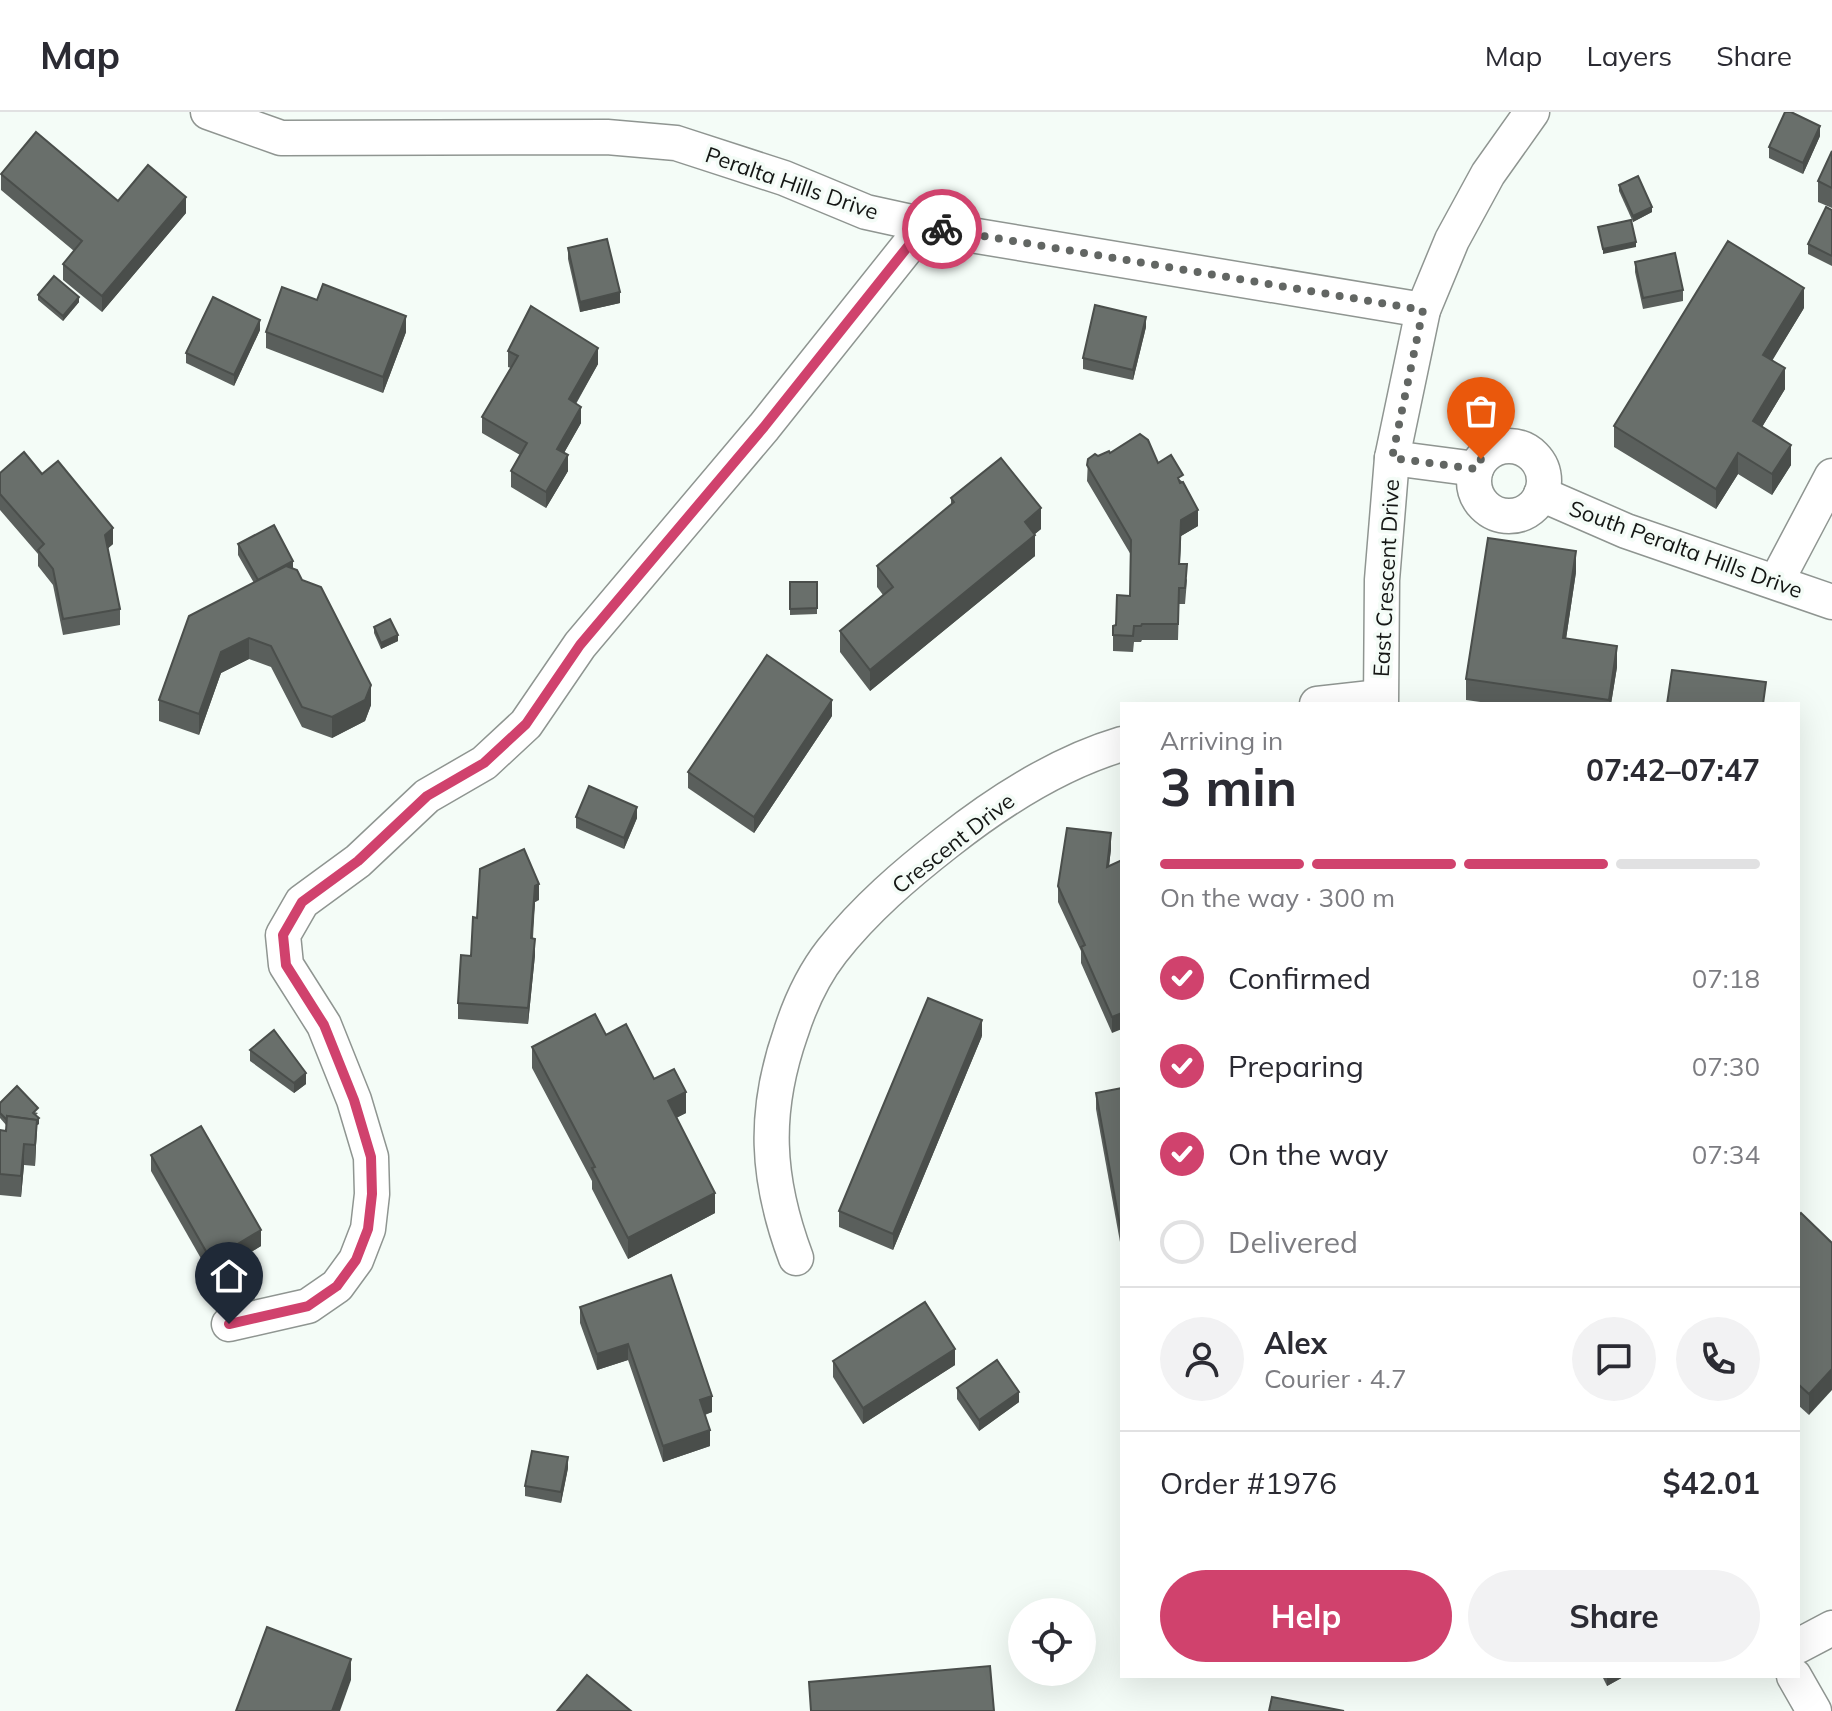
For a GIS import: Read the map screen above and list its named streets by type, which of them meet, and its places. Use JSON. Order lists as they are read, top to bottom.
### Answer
{
  "streets": {
    "street": [
      "Peralta Hills Drive",
      "South Peralta Hills Drive",
      "East Crescent Drive",
      "Crescent Drive"
    ]
  },
  "crossings": [
    ["Peralta Hills Drive", "East Crescent Drive"]
  ],
  "page": {
    "header": "Map",
    "nav": ["Map", "Layers", "Share"],
    "heading": ["3 min", "Arriving in", "07:42–07:47"],
    "panel": [
      "Alex",
      "Courier · 4.7",
      "Order #1976",
      "$42.01"
    ],
    "bar": "On the way · 300 m",
    "list": [
      ["Confirmed", "07:18"],
      ["Preparing", "07:30"],
      ["On the way", "07:34"],
      "Delivered"
    ],
    "buttons": ["Help", "Share"]
  }
}
